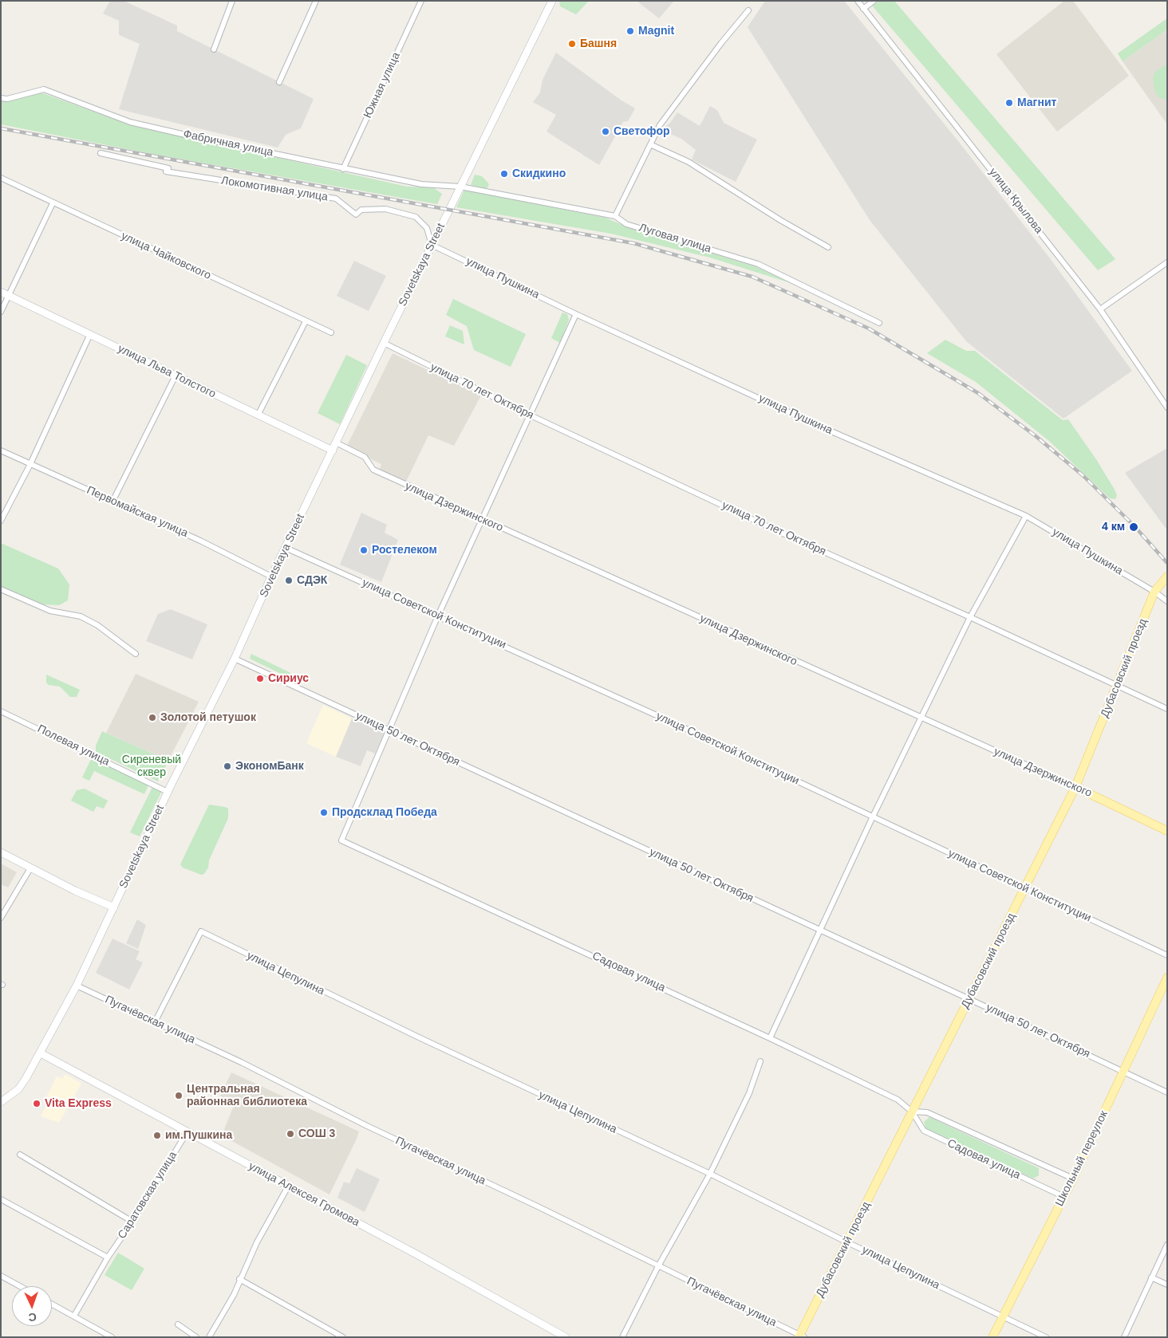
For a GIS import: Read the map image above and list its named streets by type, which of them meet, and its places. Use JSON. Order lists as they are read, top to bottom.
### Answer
{
  "streets": {
    "main road": [
      "Sovetskaya Street",
      "улица Льва Толстого",
      "улица Дзержинского",
      "Дубасовский проезд",
      "Школьный переулок",
      "улица Алексея Громова"
    ],
    "street": [
      "Южная улица",
      "Фабричная улица",
      "Локомотивная улица",
      "улица Крылова",
      "Луговая улица",
      "улица Чайковского",
      "улица Пушкина",
      "улица 70 лет Октября",
      "Первомайская улица",
      "улица Советской Конституции",
      "улица 50 лет Октября",
      "Полевая улица",
      "Садовая улица",
      "улица Цепулина",
      "Пугачёвская улица",
      "Саратовская улица"
    ]
  },
  "crossings": [
    ["Южная улица", "Фабричная улица"],
    ["Фабричная улица", "Луговая улица"],
    ["Фабричная улица", "Sovetskaya Street"],
    ["Локомотивная улица", "Sovetskaya Street"],
    ["Локомотивная улица", "улица Пушкина"],
    ["Луговая улица", "Sovetskaya Street"],
    ["Sovetskaya Street", "улица Пушкина"],
    ["Sovetskaya Street", "улица Льва Толстого"],
    ["Sovetskaya Street", "улица 70 лет Октября"],
    ["Sovetskaya Street", "улица Дзержинского"],
    ["Sovetskaya Street", "Первомайская улица"],
    ["Sovetskaya Street", "улица Советской Конституции"],
    ["Sovetskaya Street", "улица 50 лет Октября"],
    ["Sovetskaya Street", "Полевая улица"],
    ["Sovetskaya Street", "Пугачёвская улица"],
    ["Sovetskaya Street", "улица Алексея Громова"],
    ["улица Пушкина", "Дубасовский проезд"],
    ["улица 70 лет Октября", "Дубасовский проезд"],
    ["улица Дзержинского", "Дубасовский проезд"],
    ["улица Советской Конституции", "Дубасовский проезд"],
    ["Дубасовский проезд", "улица 50 лет Октября"],
    ["Дубасовский проезд", "Садовая улица"],
    ["Дубасовский проезд", "улица Цепулина"],
    ["Дубасовский проезд", "Пугачёвская улица"],
    ["улица 50 лет Октября", "Садовая улица"],
    ["улица 50 лет Октября", "Школьный переулок"],
    ["Садовая улица", "Школьный переулок"],
    ["улица Цепулина", "Пугачёвская улица"],
    ["улица Цепулина", "Школьный переулок"],
    ["улица Алексея Громова", "Саратовская улица"]
  ],
  "parks": ["Сиреневый сквер"],
  "places": [
    "Magnit",
    "Башня",
    "Магнит",
    "Светофор",
    "Скидкино",
    "4 км",
    "Ростелеком",
    "СДЭК",
    "Сириус",
    "Золотой петушок",
    "ЭкономБанк",
    "Продсклад Победа",
    "Центральная районная библиотека",
    "Vita Express",
    "СОШ 3",
    "им.Пушкина"
  ],
  "north": "bottom"
}
